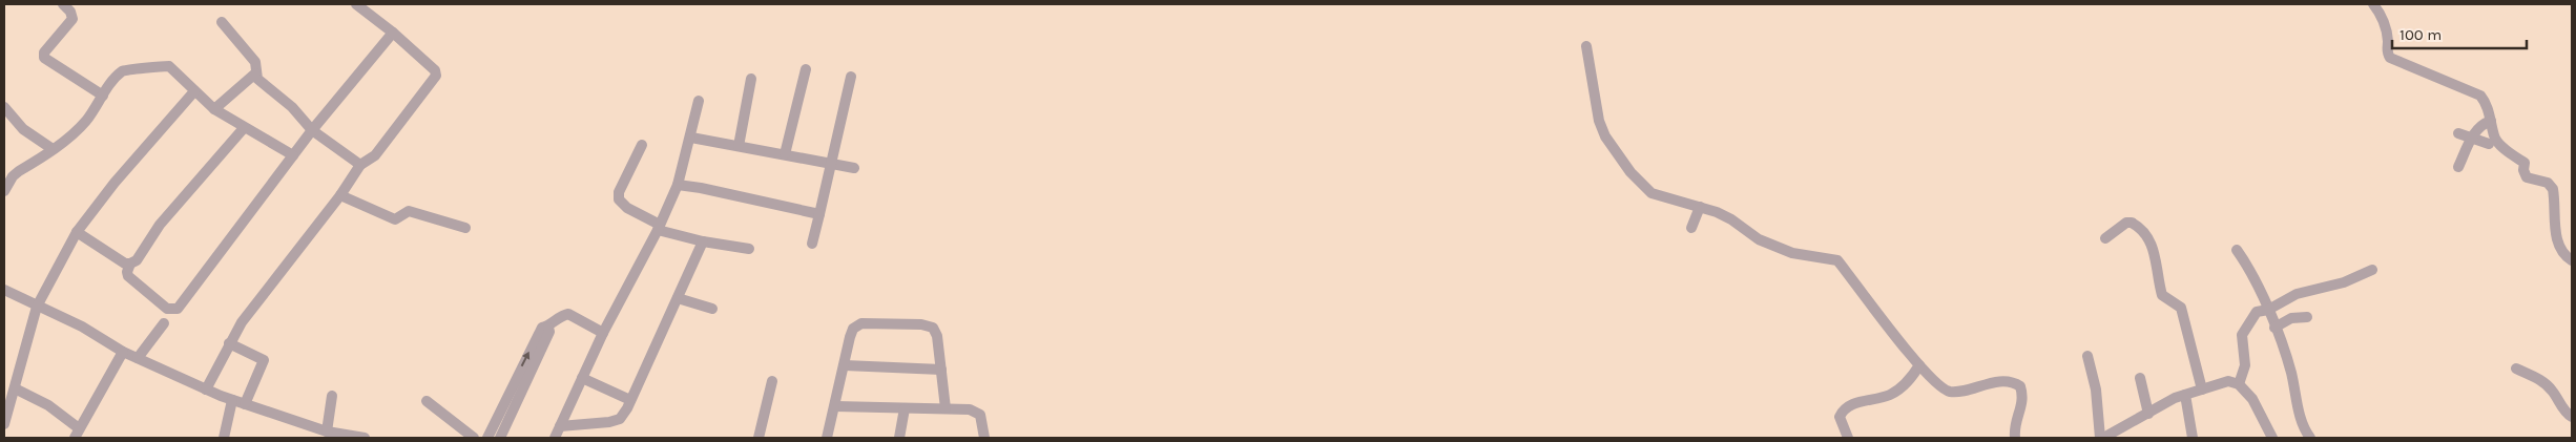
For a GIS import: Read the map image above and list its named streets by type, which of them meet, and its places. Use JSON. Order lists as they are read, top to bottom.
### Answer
{
  "scale_bar": "100 m"
}
